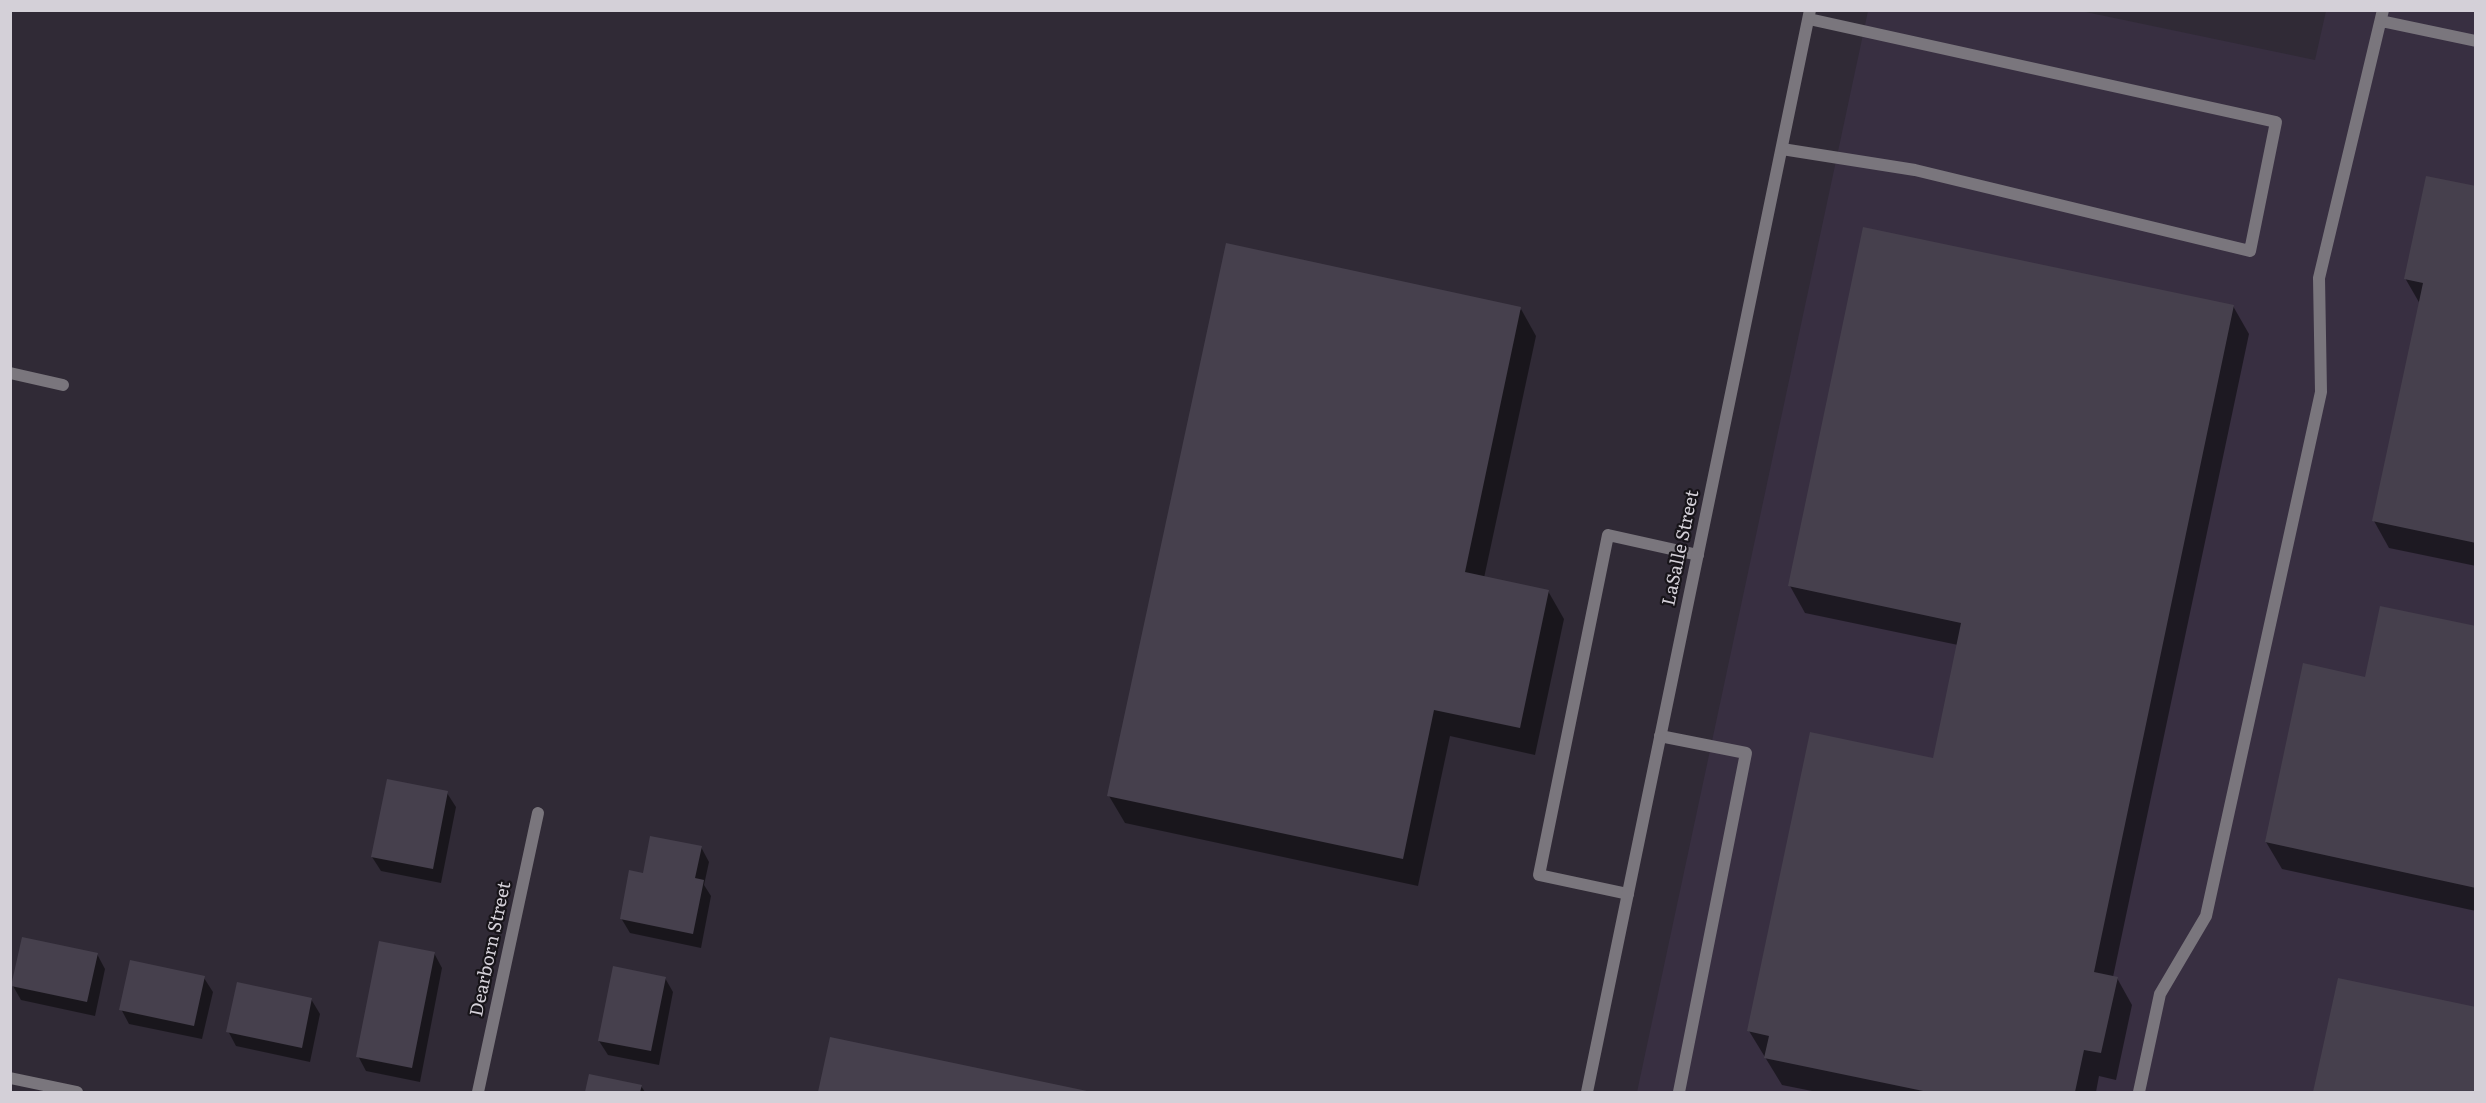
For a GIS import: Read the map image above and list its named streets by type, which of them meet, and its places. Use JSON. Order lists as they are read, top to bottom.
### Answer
{
  "streets": {
    "street": ["LaSalle Street", "Dearborn Street"]
  }
}
